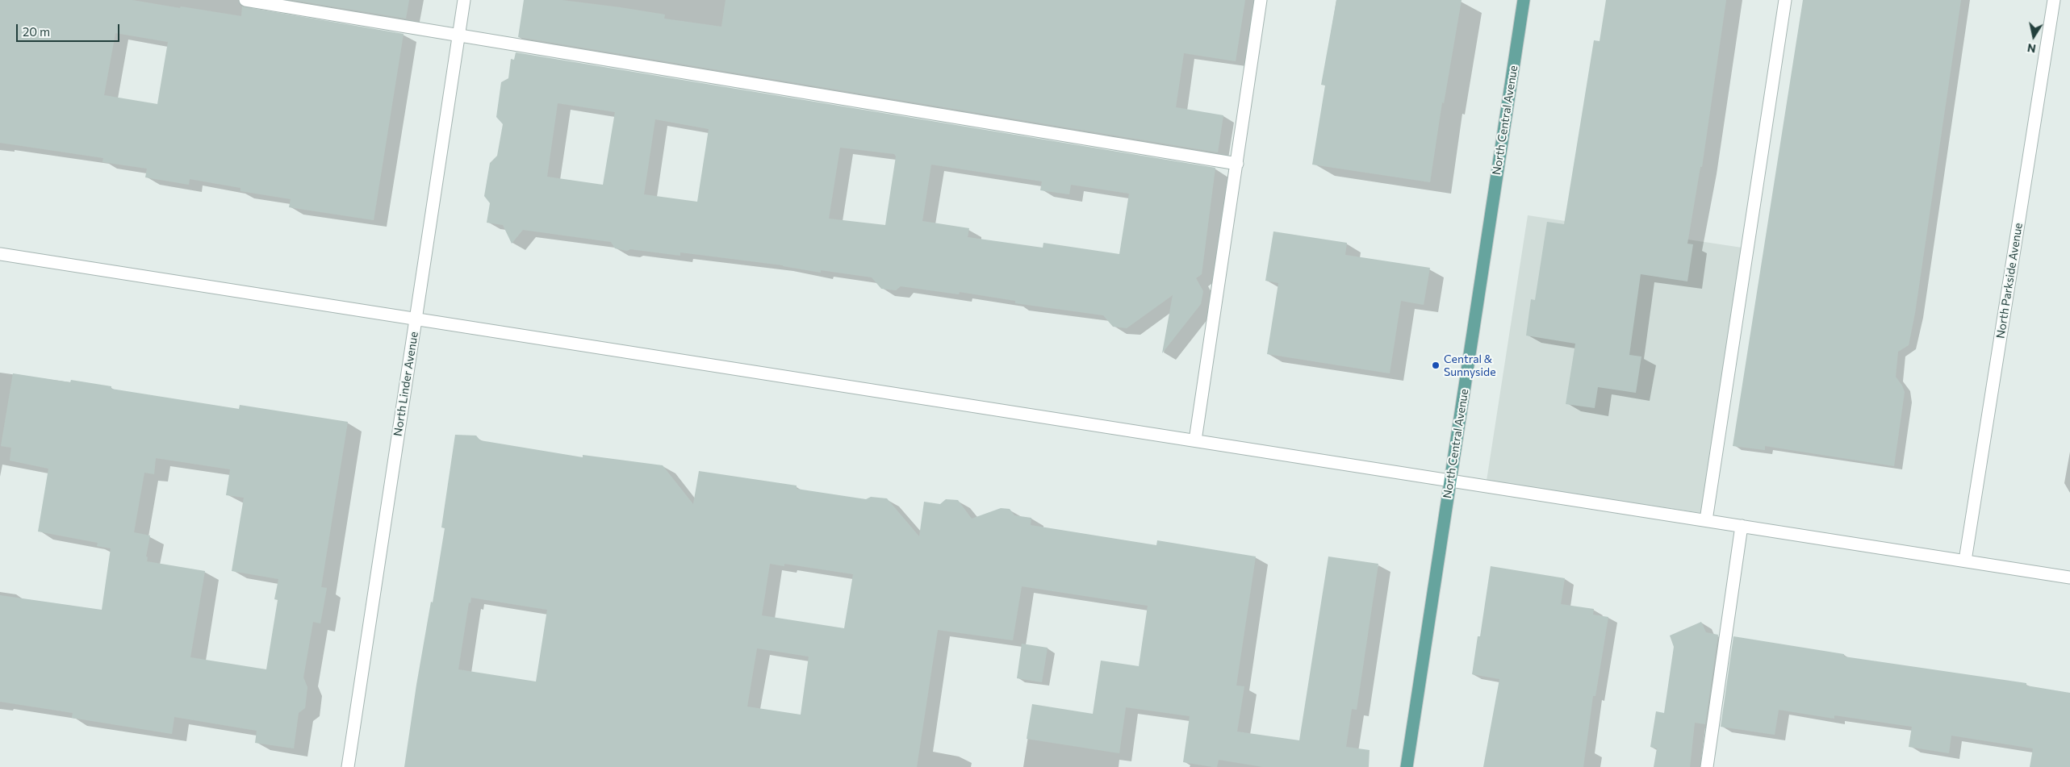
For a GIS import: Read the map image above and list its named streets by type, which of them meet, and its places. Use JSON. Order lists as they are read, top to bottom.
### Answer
{
  "streets": {
    "main road": ["North Central Avenue"],
    "street": ["North Parkside Avenue", "North Linder Avenue"]
  },
  "places": ["Central & Sunnyside"],
  "scale_bar": "20 m",
  "north": "bottom"
}
